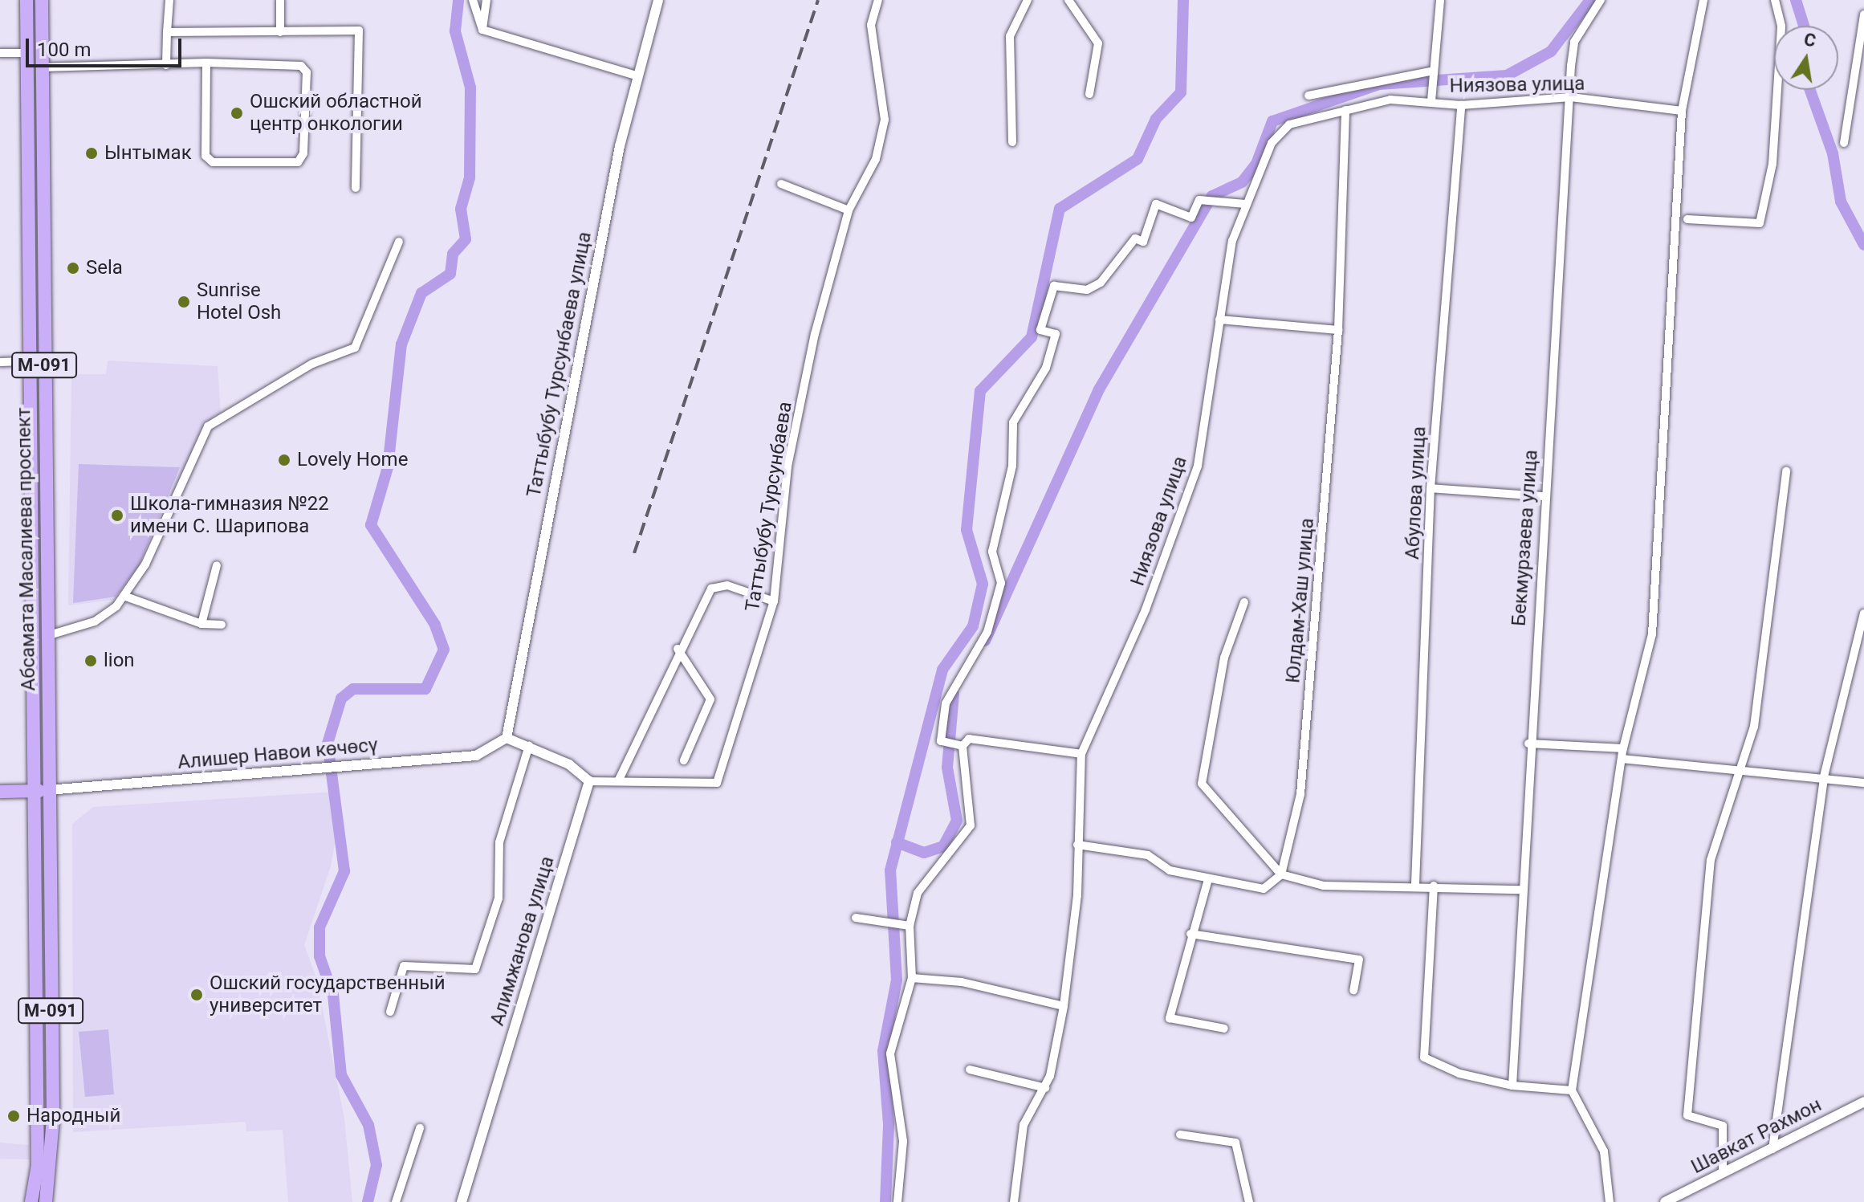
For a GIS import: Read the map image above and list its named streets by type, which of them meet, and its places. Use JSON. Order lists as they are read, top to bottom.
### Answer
{
  "streets": {
    "main road": ["М-091", "Абсамата Масалиева проспект"],
    "street": [
      "Ниязова улица",
      "Таттыбубу Турсунбаева улица",
      "Абулова улица",
      "Таттыбубу Турсунбаева",
      "Бекмурзаева улица",
      "Юлдам-Хаш улица",
      "Алишер Навои көчөсү",
      "Алимжанова улица",
      "Шавкат Рахмон"
    ]
  },
  "crossings": [
    ["Ниязова улица", "Абулова улица"],
    ["Ниязова улица", "Бекмурзаева улица"],
    ["Ниязова улица", "Юлдам-Хаш улица"],
    ["Таттыбубу Турсунбаева улица", "Алишер Навои көчөсү"],
    ["М-091", "Абсамата Масалиева проспект"],
    ["М-091", "Алишер Навои көчөсү"],
    ["Таттыбубу Турсунбаева", "Алимжанова улица"],
    ["Абсамата Масалиева проспект", "Алишер Навои көчөсү"]
  ],
  "places": [
    "Ошский областной центр онкологии",
    "Ынтымак",
    "Sela",
    "Sunrise Hotel Osh",
    "Lovely Home",
    "Школа-гимназия №22 имени С. Шарипова",
    "lion",
    "Ошский государственный университет",
    "Народный"
  ],
  "scale_bar": "100 m",
  "north": "top"
}
